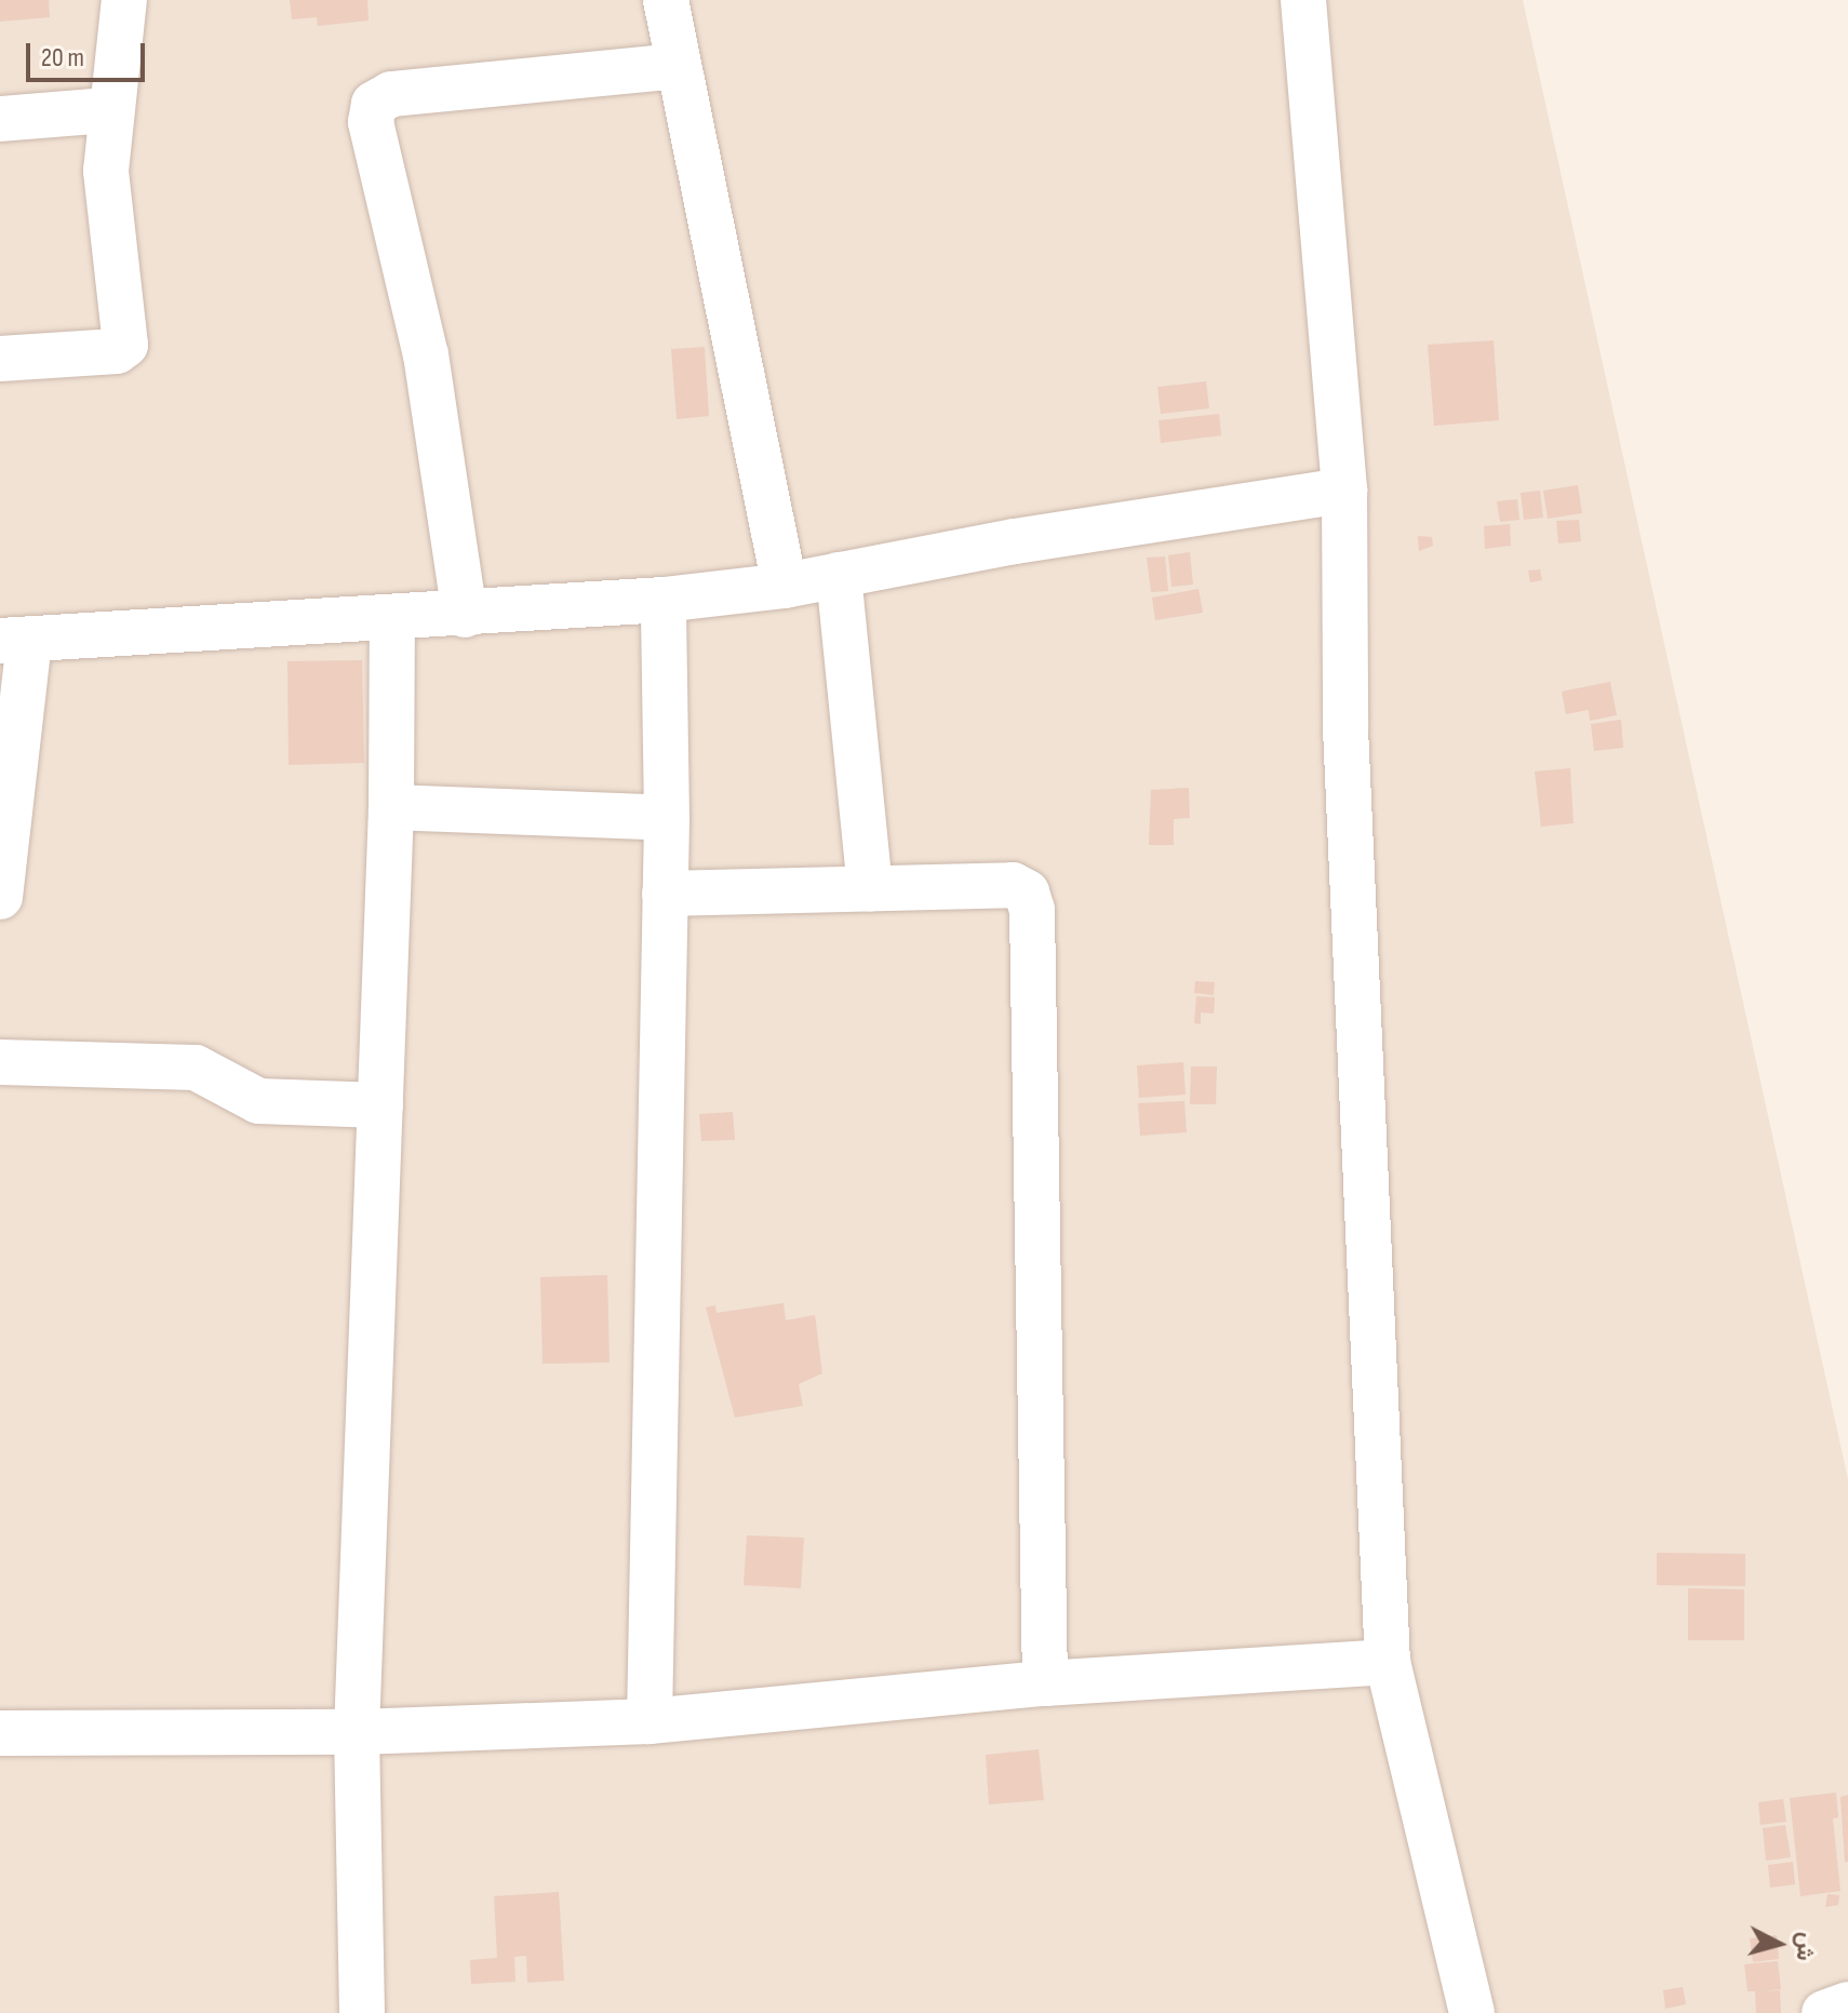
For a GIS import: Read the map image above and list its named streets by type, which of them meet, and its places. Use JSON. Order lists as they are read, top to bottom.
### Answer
{
  "scale_bar": "20 m",
  "north": "right"
}
